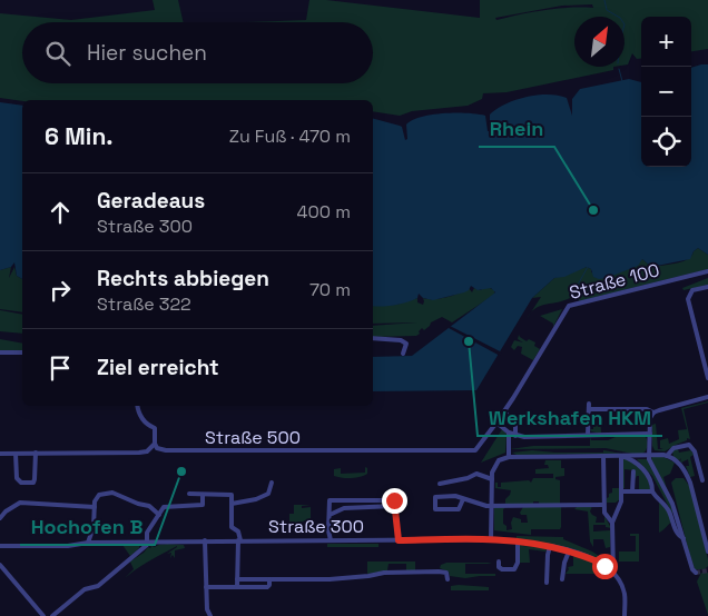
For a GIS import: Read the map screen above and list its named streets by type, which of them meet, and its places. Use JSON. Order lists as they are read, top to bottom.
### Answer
{
  "streets": {
    "street": ["Straße 100", "Straße 500", "Straße 300"]
  },
  "crossings": [
    ["Straße 100", "Straße 500"]
  ],
  "places": ["Rhein", "Werkshafen HKM", "Hochofen B"],
  "north": "top right",
  "page": {
    "map_buttons": ["+", "−"],
    "search": "Hier suchen",
    "heading": ["6 Min.", "Zu Fuß · 470 m"],
    "list": [
      ["Geradeaus", "Straße 300", "400 m"],
      ["Rechts abbiegen", "Straße 322", "70 m"],
      "Ziel erreicht"
    ]
  }
}
